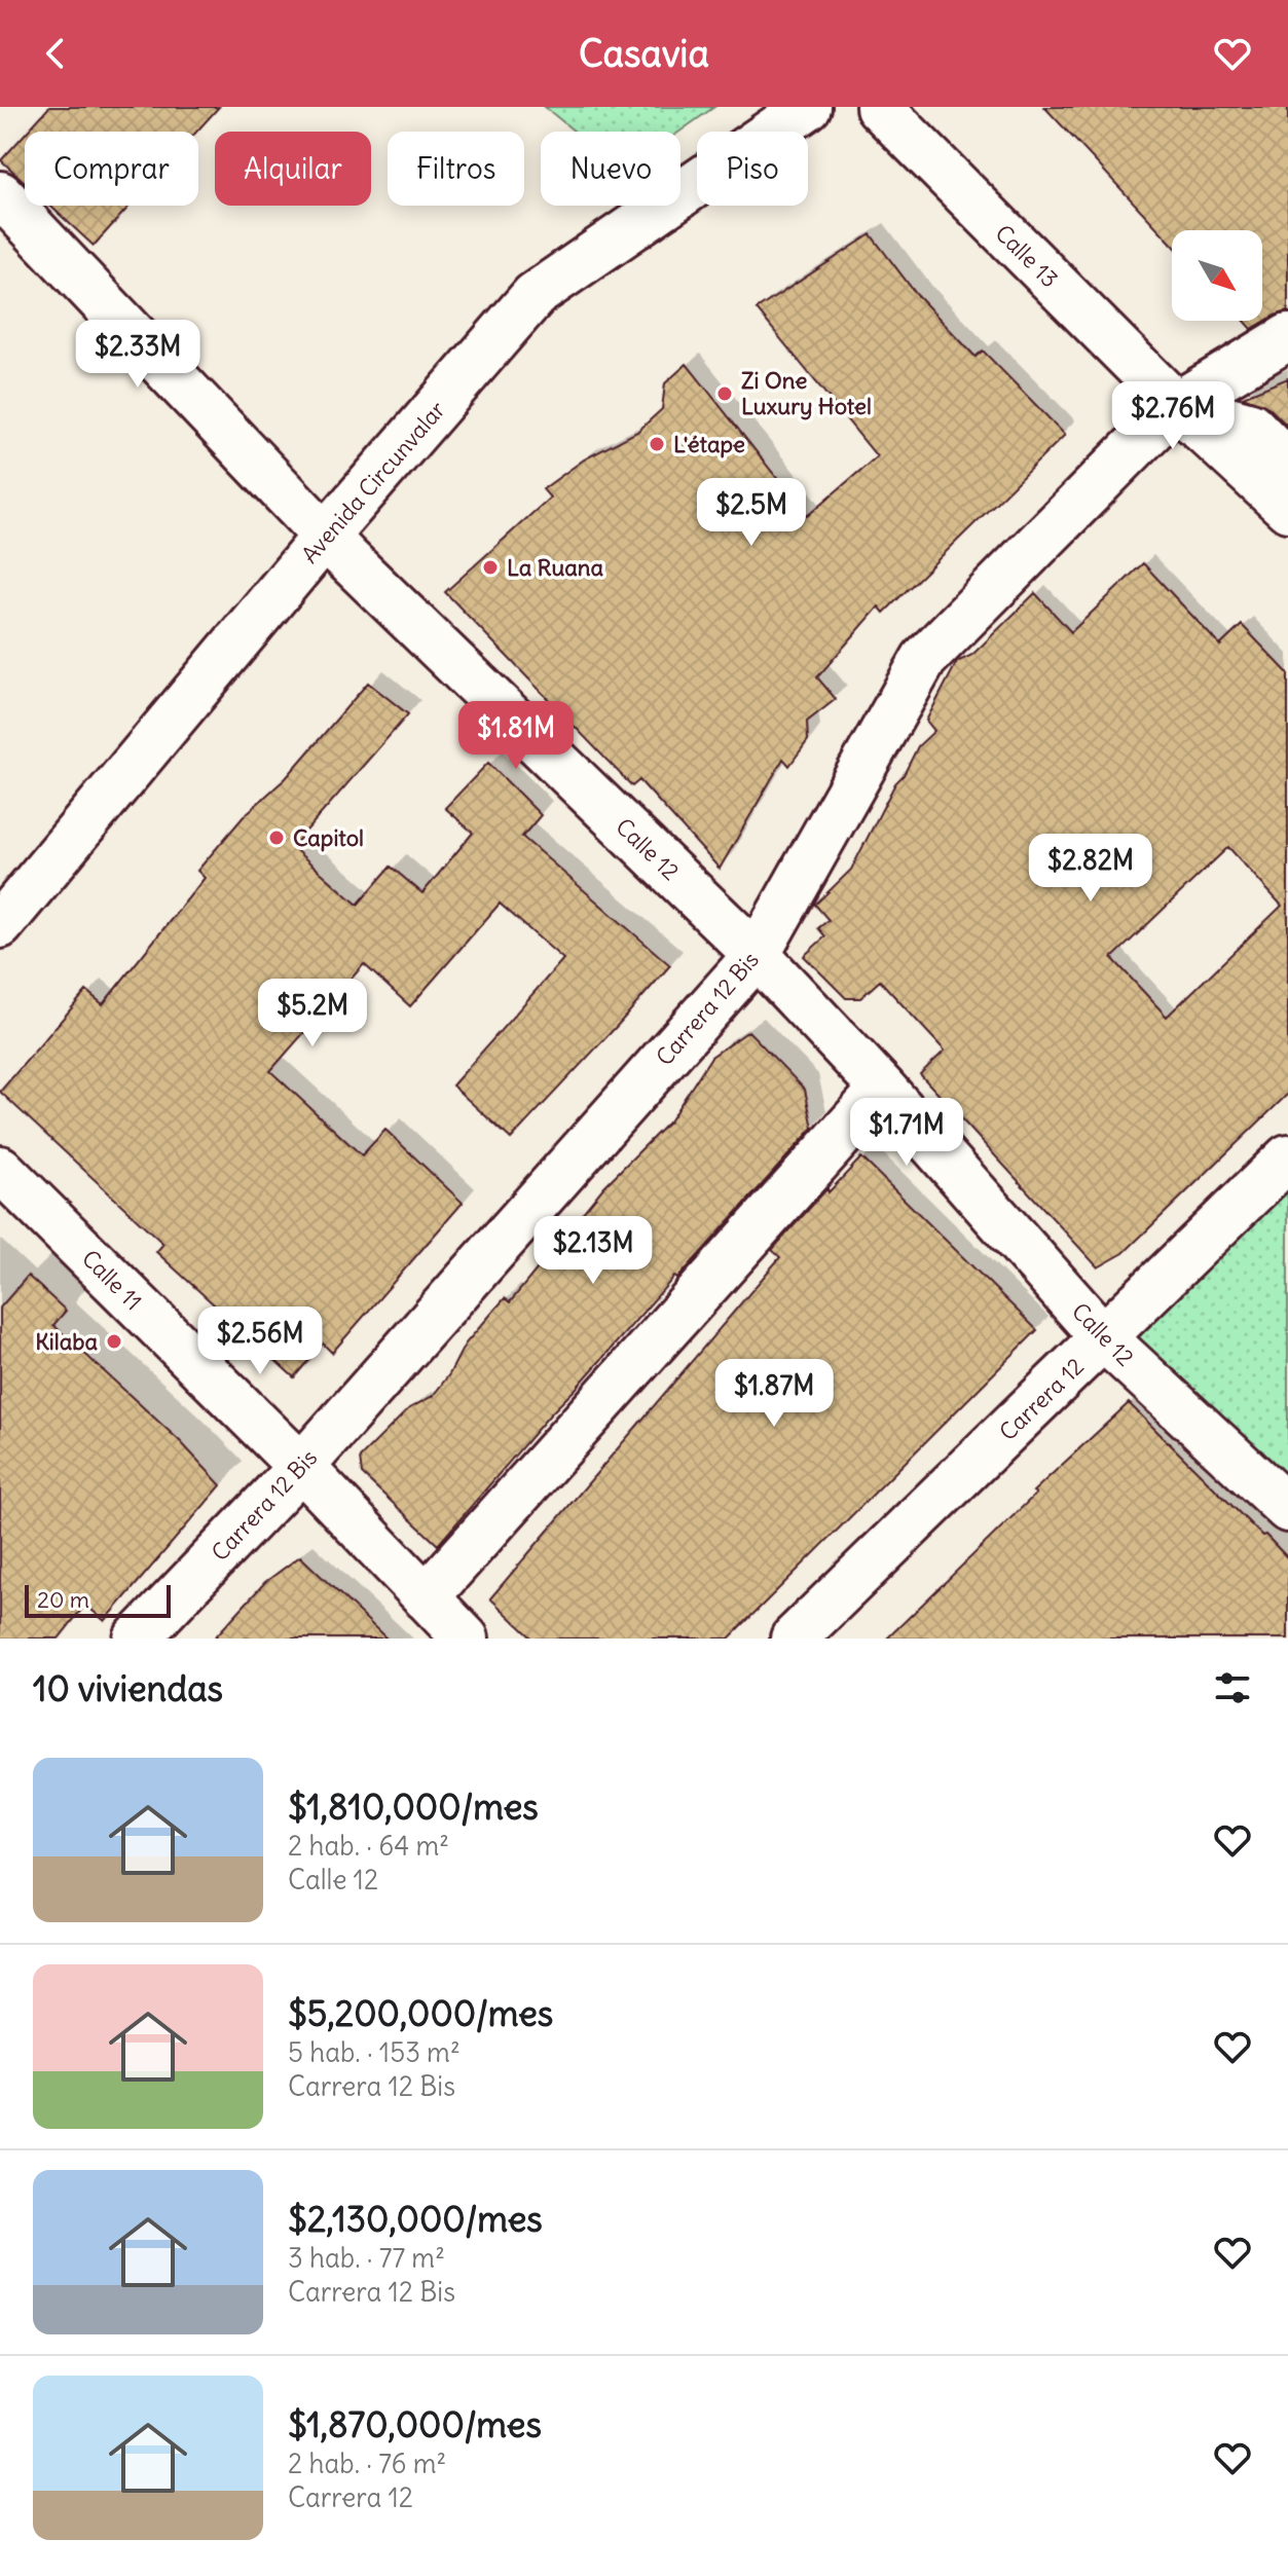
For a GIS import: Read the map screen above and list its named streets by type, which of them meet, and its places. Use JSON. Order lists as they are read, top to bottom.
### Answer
{
  "streets": {
    "street": [
      "Calle 13",
      "Avenida Circunvalar",
      "Calle 12",
      "Carrera 12 Bis",
      "Calle 11",
      "Carrera 12"
    ]
  },
  "crossings": [
    ["Calle 13", "Carrera 12 Bis"],
    ["Avenida Circunvalar", "Calle 12"],
    ["Calle 12", "Carrera 12 Bis"],
    ["Calle 12", "Carrera 12"],
    ["Carrera 12 Bis", "Calle 11"]
  ],
  "places": [
    "Zi One Luxury Hotel",
    "L'étape",
    "La Ruana",
    "Capitol",
    "Kilaba"
  ],
  "scale_bar": "20 m",
  "north": "bottom right",
  "page": {
    "header": "Casavia",
    "chip": [
      "Comprar",
      "Alquilar",
      "Filtros",
      "Nuevo",
      "Piso"
    ],
    "price": [
      "$2.33M",
      "$2.76M",
      "$2.5M",
      "$1.81M",
      "$2.82M",
      "$5.2M",
      "$1.71M",
      "$2.13M",
      "$2.56M",
      "$1.87M"
    ],
    "scale": "20 m",
    "heading": "10 viviendas",
    "list": [
      {
        "name": "$1,810,000/mes",
        "note": "2 hab. · 64 m² · Calle 12"
      },
      {
        "name": "$5,200,000/mes",
        "note": "5 hab. · 153 m² · Carrera 12 Bis"
      },
      {
        "name": "$2,130,000/mes",
        "note": "3 hab. · 77 m² · Carrera 12 Bis"
      },
      {
        "name": "$1,870,000/mes",
        "note": "2 hab. · 76 m² · Carrera 12"
      }
    ]
  }
}
